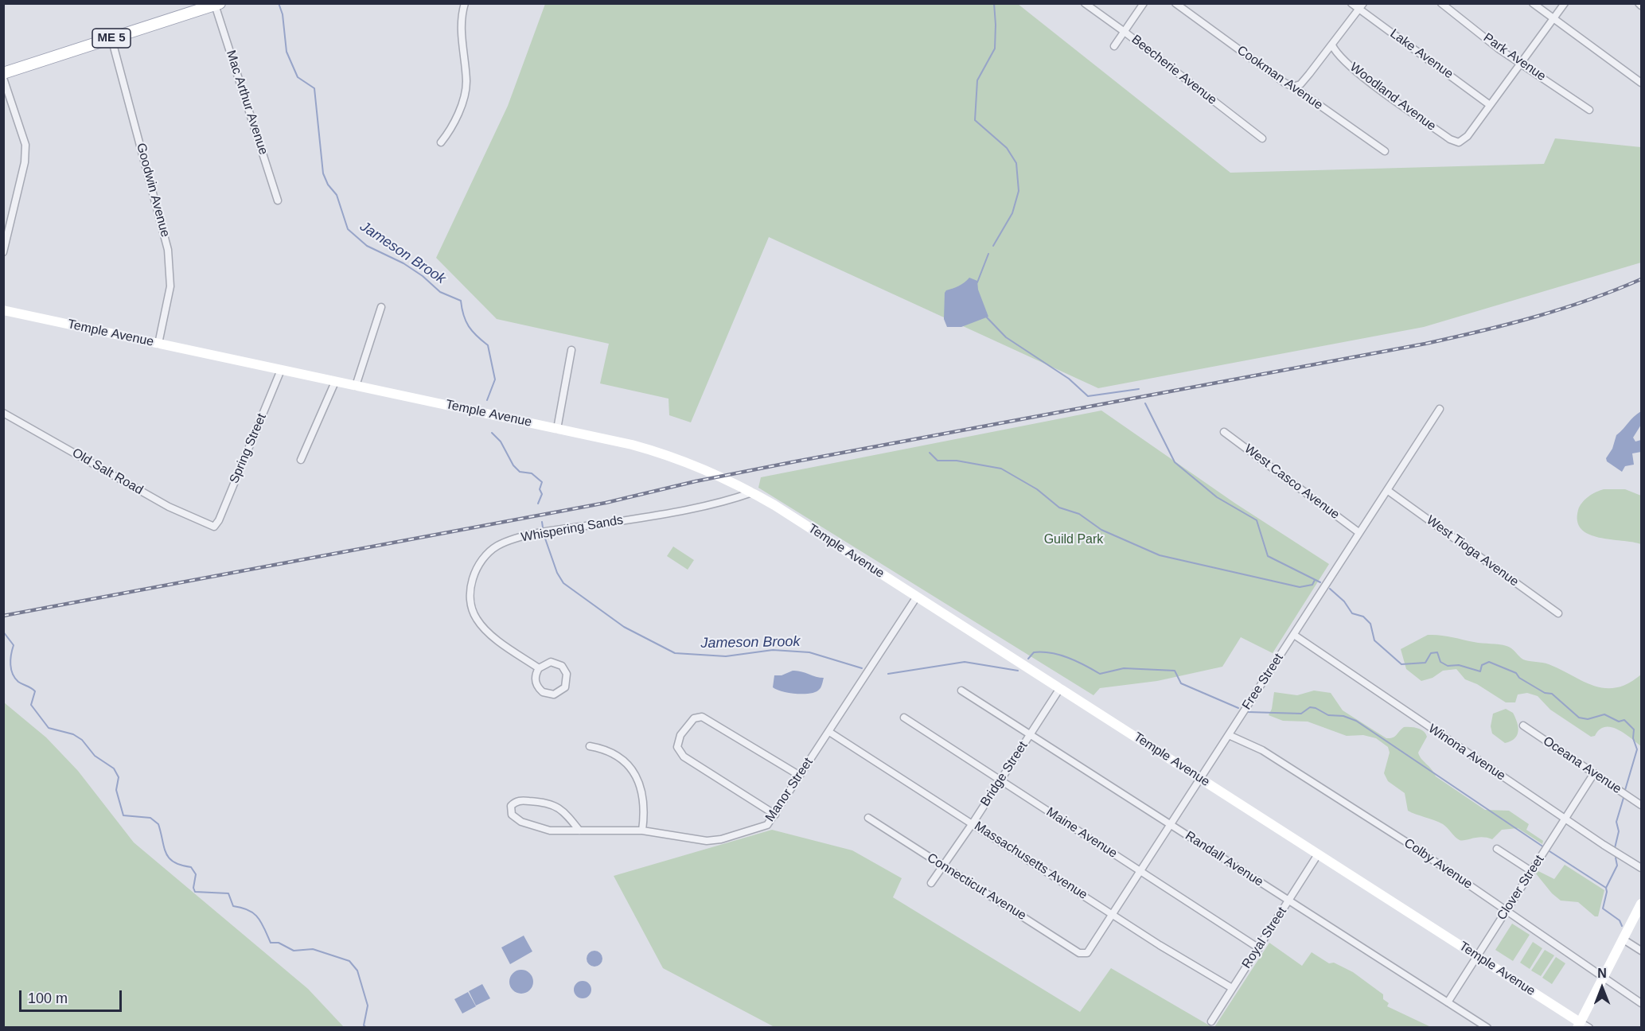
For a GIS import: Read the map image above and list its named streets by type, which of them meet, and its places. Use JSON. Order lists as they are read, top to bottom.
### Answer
{
  "streets": {
    "main road": ["ME 5"],
    "street": [
      "Lake Avenue",
      "Park Avenue",
      "Beecherie Avenue",
      "Cookman Avenue",
      "Woodland Avenue",
      "Mac Arthur Avenue",
      "Goodwin Avenue",
      "Temple Avenue",
      "Spring Street",
      "Old Salt Road",
      "West Casco Avenue",
      "Whispering Sands",
      "West Tioga Avenue",
      "Free Street",
      "Winona Avenue",
      "Oceana Avenue",
      "Bridge Street",
      "Manor Street",
      "Maine Avenue",
      "Randall Avenue",
      "Massachusetts Avenue",
      "Colby Avenue",
      "Connecticut Avenue",
      "Clover Street",
      "Royal Street"
    ]
  },
  "crossings": [
    ["ME 5", "Mac Arthur Avenue"],
    ["ME 5", "Goodwin Avenue"],
    ["Lake Avenue", "Woodland Avenue"],
    ["Goodwin Avenue", "Temple Avenue"],
    ["Temple Avenue", "Spring Street"],
    ["Temple Avenue", "Whispering Sands"],
    ["Temple Avenue", "Free Street"],
    ["Temple Avenue", "Bridge Street"],
    ["Temple Avenue", "Manor Street"],
    ["Temple Avenue", "Clover Street"],
    ["Temple Avenue", "Royal Street"],
    ["Spring Street", "Old Salt Road"],
    ["West Casco Avenue", "Free Street"],
    ["West Tioga Avenue", "Free Street"],
    ["Free Street", "Winona Avenue"],
    ["Free Street", "Maine Avenue"],
    ["Free Street", "Randall Avenue"],
    ["Free Street", "Massachusetts Avenue"],
    ["Free Street", "Colby Avenue"],
    ["Free Street", "Connecticut Avenue"],
    ["Winona Avenue", "Clover Street"],
    ["Oceana Avenue", "Clover Street"],
    ["Bridge Street", "Maine Avenue"],
    ["Bridge Street", "Randall Avenue"],
    ["Bridge Street", "Massachusetts Avenue"],
    ["Bridge Street", "Connecticut Avenue"],
    ["Manor Street", "Massachusetts Avenue"],
    ["Maine Avenue", "Royal Street"],
    ["Randall Avenue", "Clover Street"],
    ["Randall Avenue", "Royal Street"],
    ["Massachusetts Avenue", "Royal Street"],
    ["Colby Avenue", "Clover Street"]
  ],
  "water": ["Jameson Brook"],
  "parks": ["Guild Park"],
  "scale_bar": "100 m",
  "north": "top"
}
